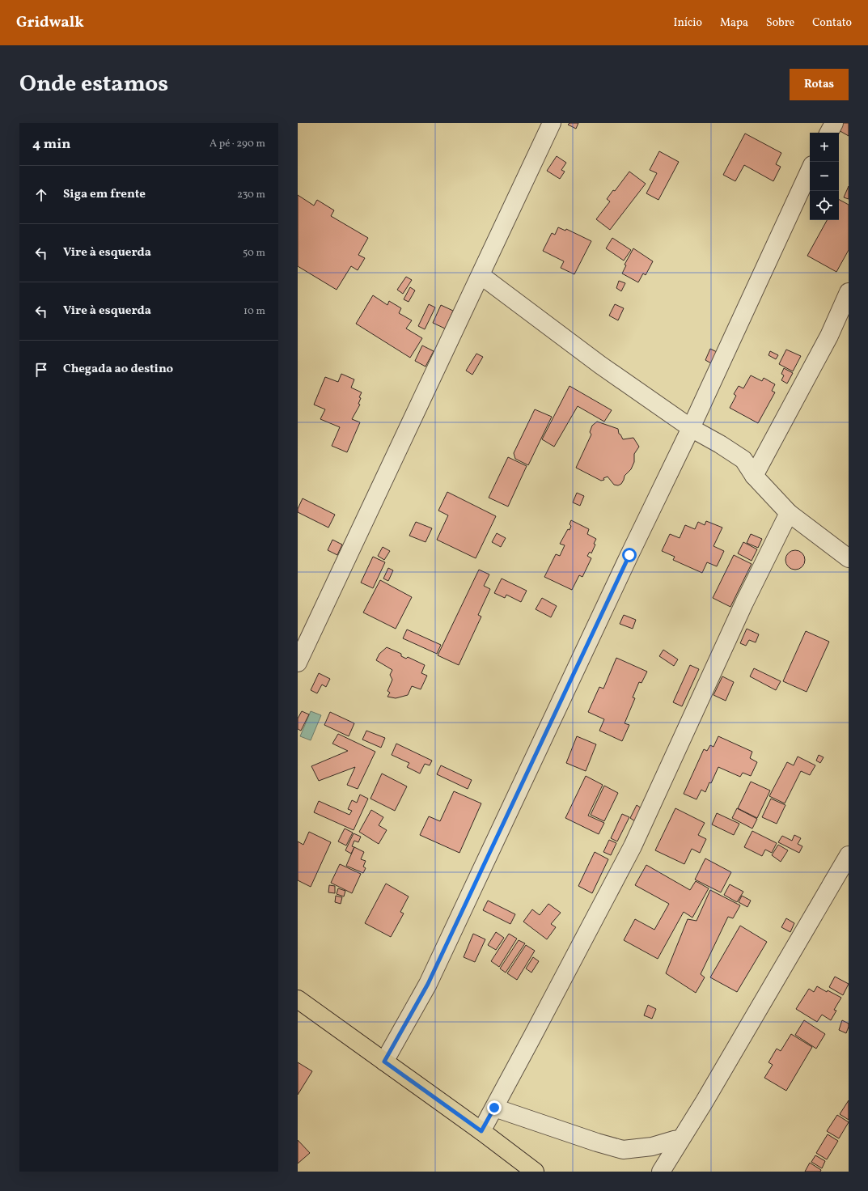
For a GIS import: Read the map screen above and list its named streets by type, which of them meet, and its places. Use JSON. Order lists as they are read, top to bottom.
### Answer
{
  "page": {
    "header": "Gridwalk",
    "nav": [
      "Início",
      "Mapa",
      "Sobre",
      "Contato"
    ],
    "title": "Onde estamos",
    "buttons": "Rotas",
    "heading": ["4 min", "A pé · 290 m"],
    "map_buttons": ["+", "−"],
    "list": [
      ["Siga em frente", "230 m"],
      ["Vire à esquerda", "50 m"],
      ["Vire à esquerda", "10 m"],
      "Chegada ao destino"
    ]
  }
}
